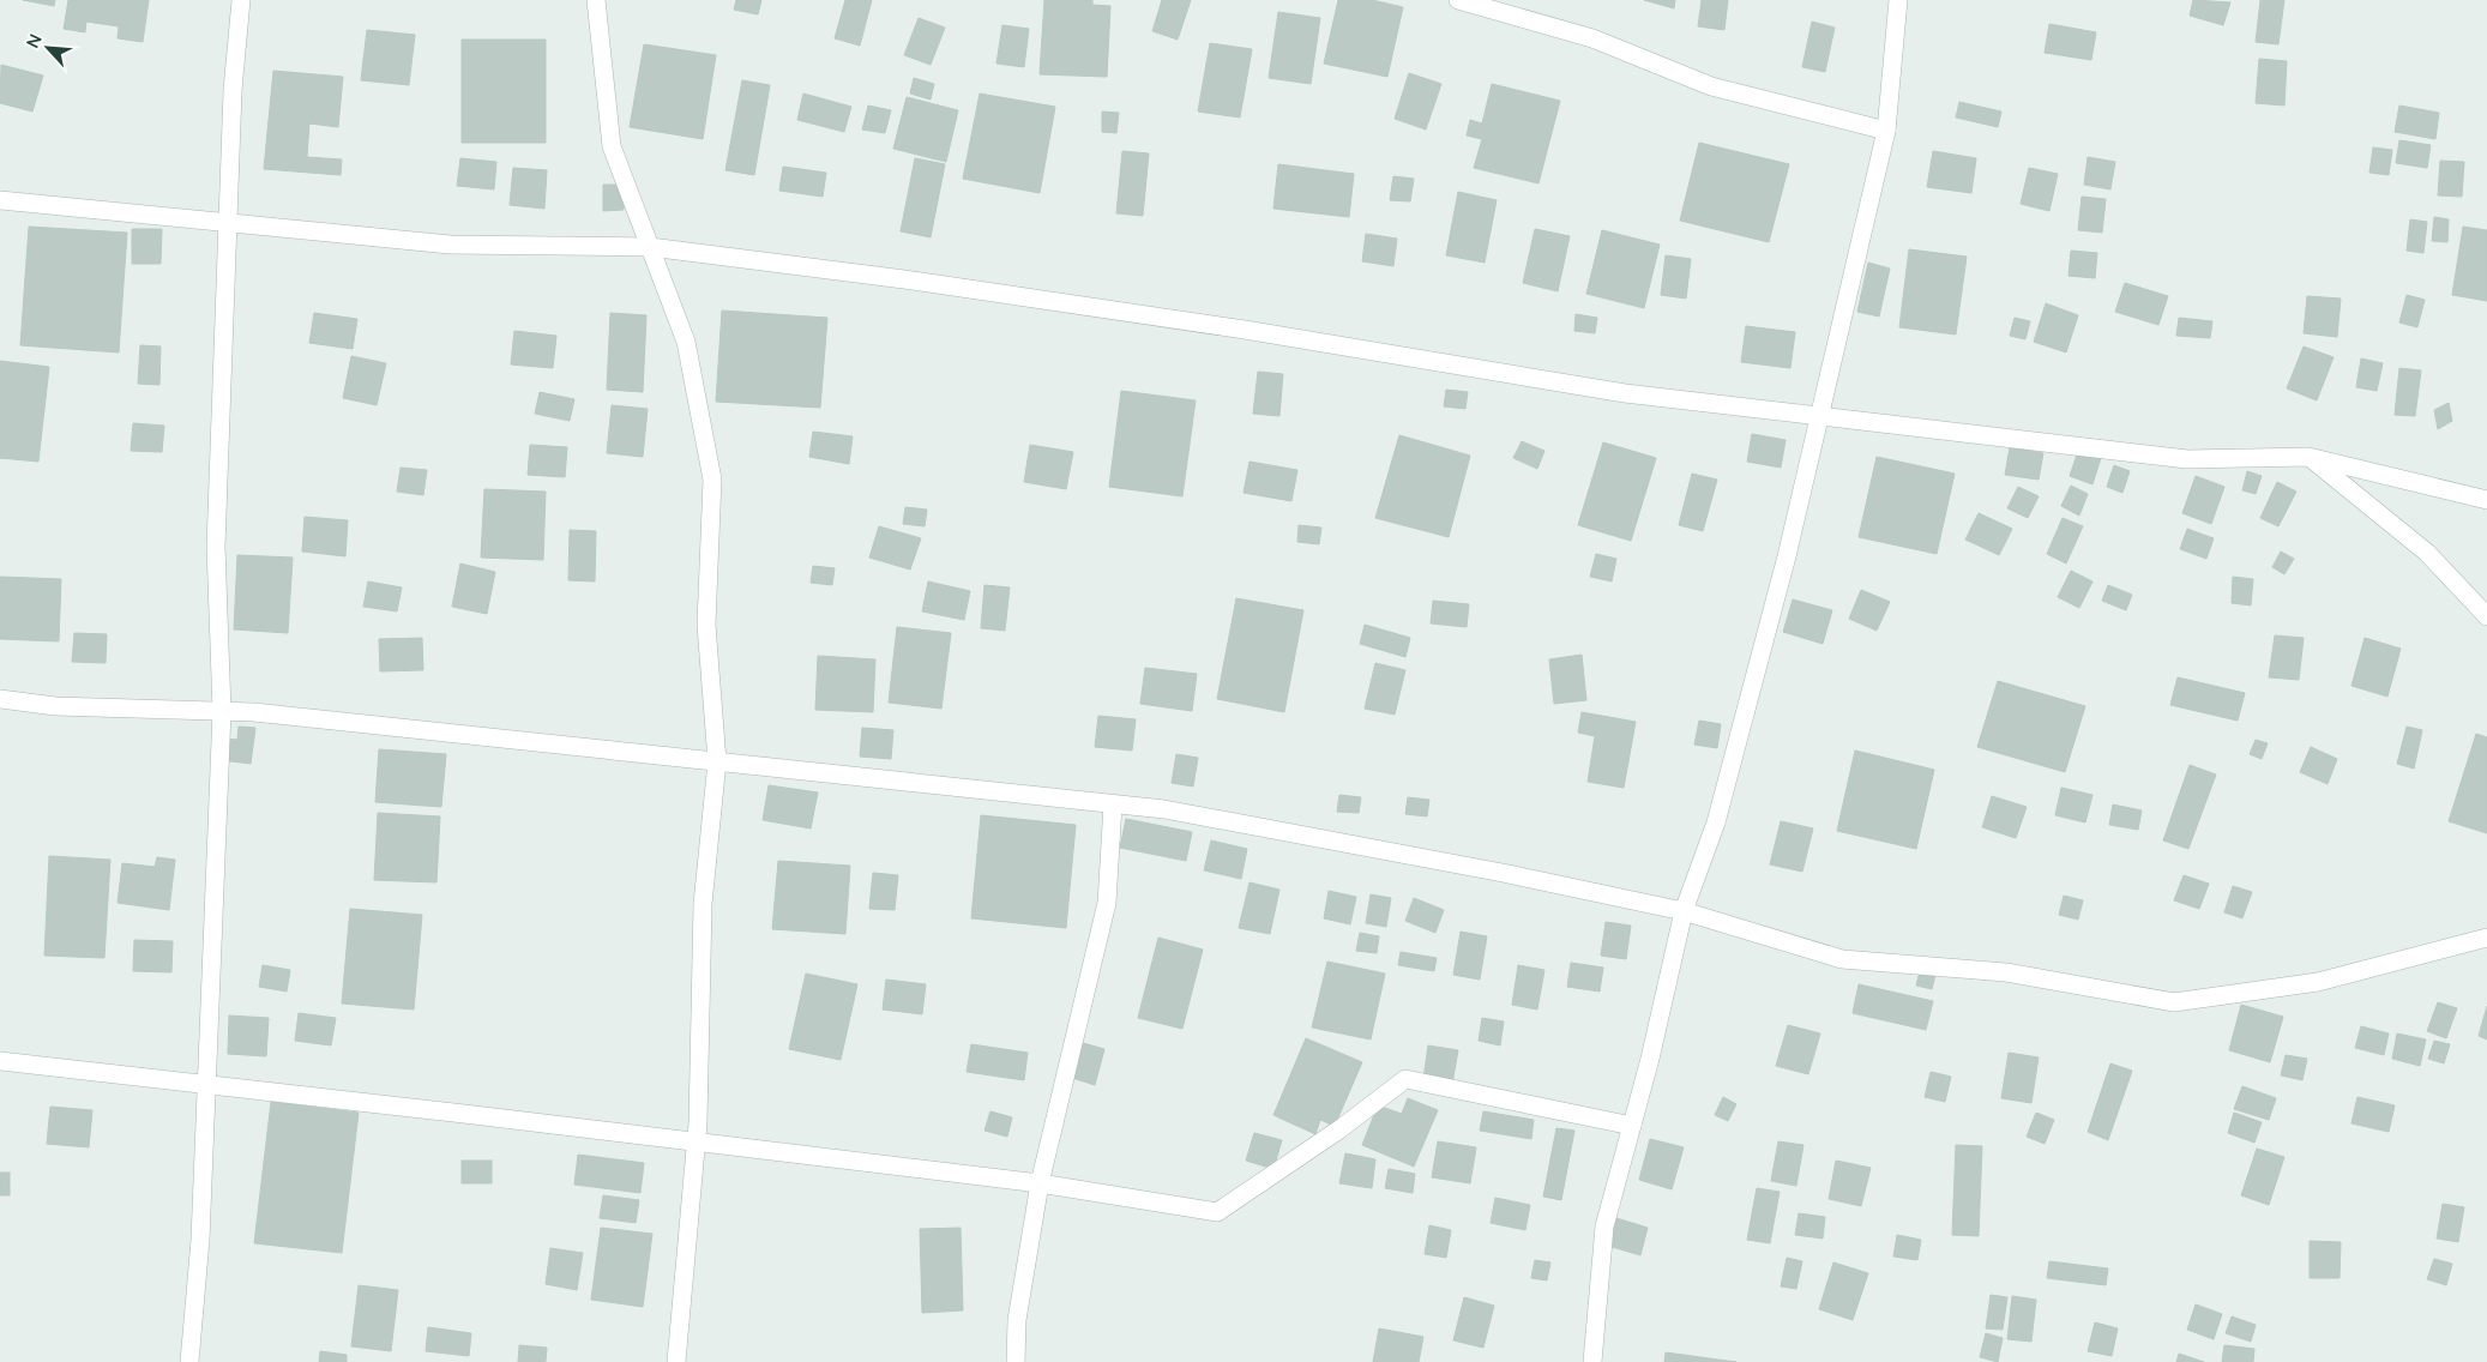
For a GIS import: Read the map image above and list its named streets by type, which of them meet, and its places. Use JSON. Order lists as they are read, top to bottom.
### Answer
{
  "north": "top left"
}
